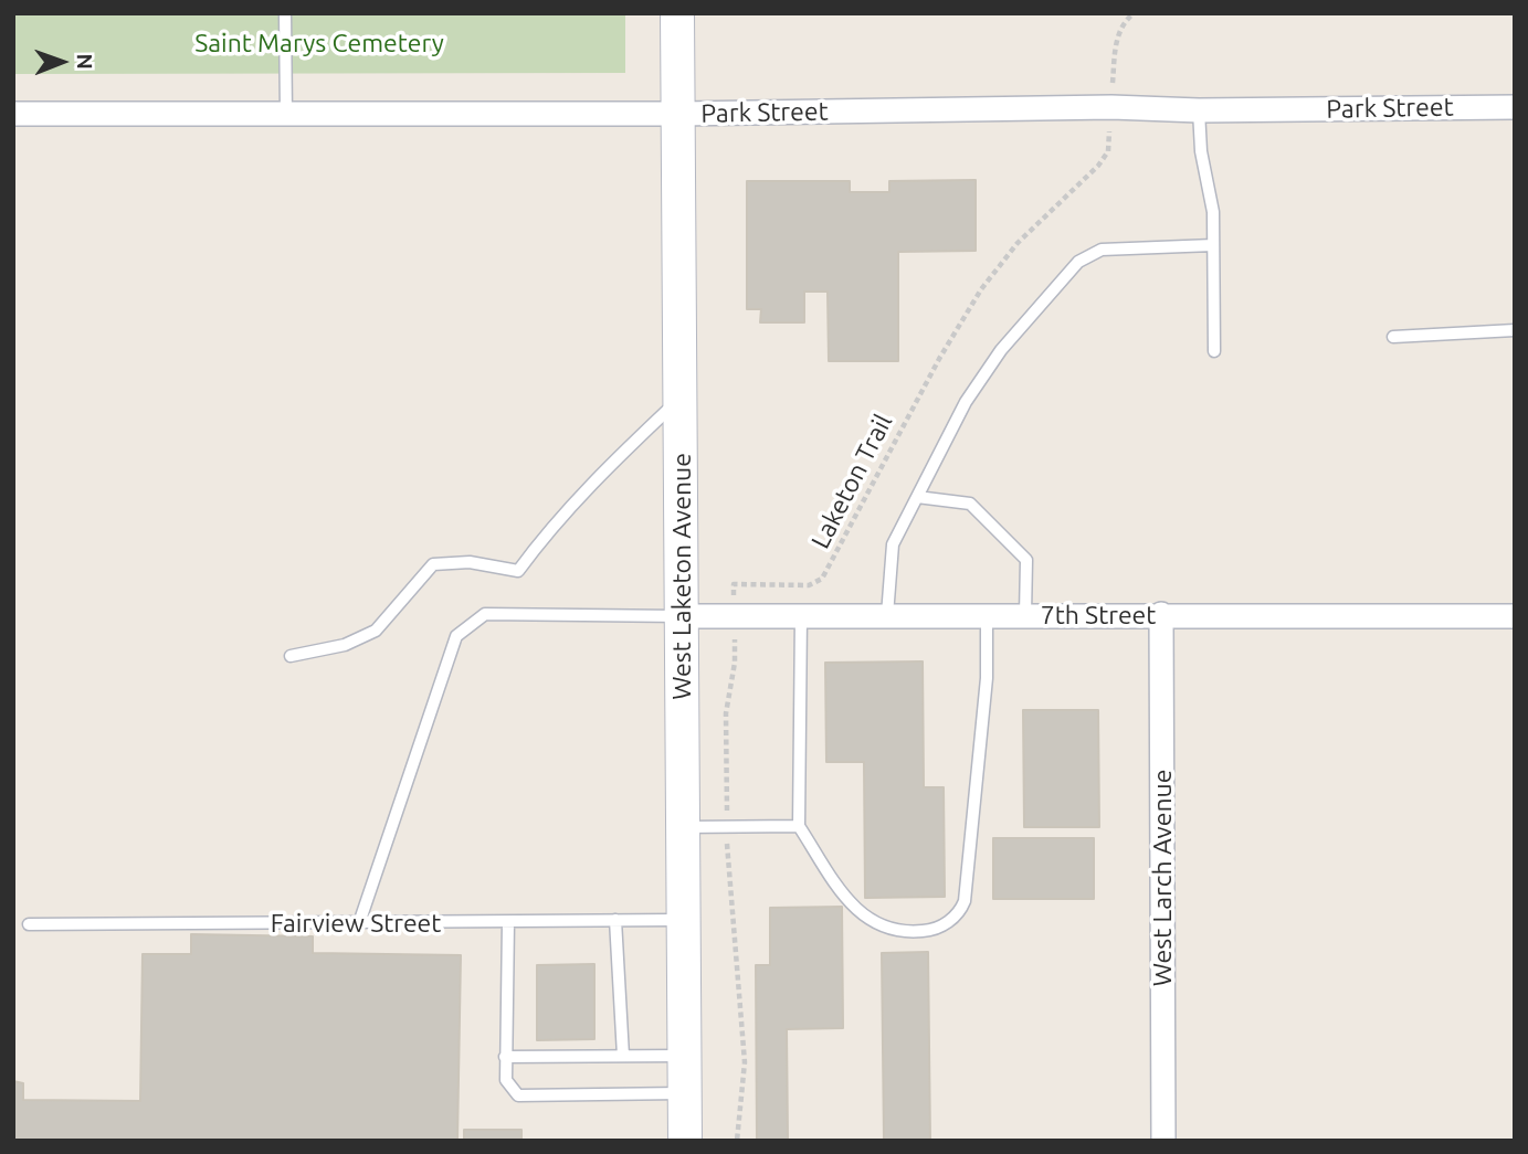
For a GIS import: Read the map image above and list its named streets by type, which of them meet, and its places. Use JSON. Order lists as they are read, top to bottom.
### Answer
{
  "streets": {
    "main road": ["West Laketon Avenue"],
    "street": ["Park Street", "7th Street", "West Larch Avenue"],
    "lane": ["Fairview Street"],
    "path": ["Laketon Trail"]
  },
  "crossings": [
    ["Park Street", "Laketon Trail"],
    ["Park Street", "West Laketon Avenue"],
    ["Laketon Trail", "7th Street"],
    ["West Laketon Avenue", "7th Street"],
    ["West Laketon Avenue", "Fairview Street"],
    ["7th Street", "West Larch Avenue"]
  ],
  "parks": ["Saint Marys Cemetery"],
  "north": "right"
}
